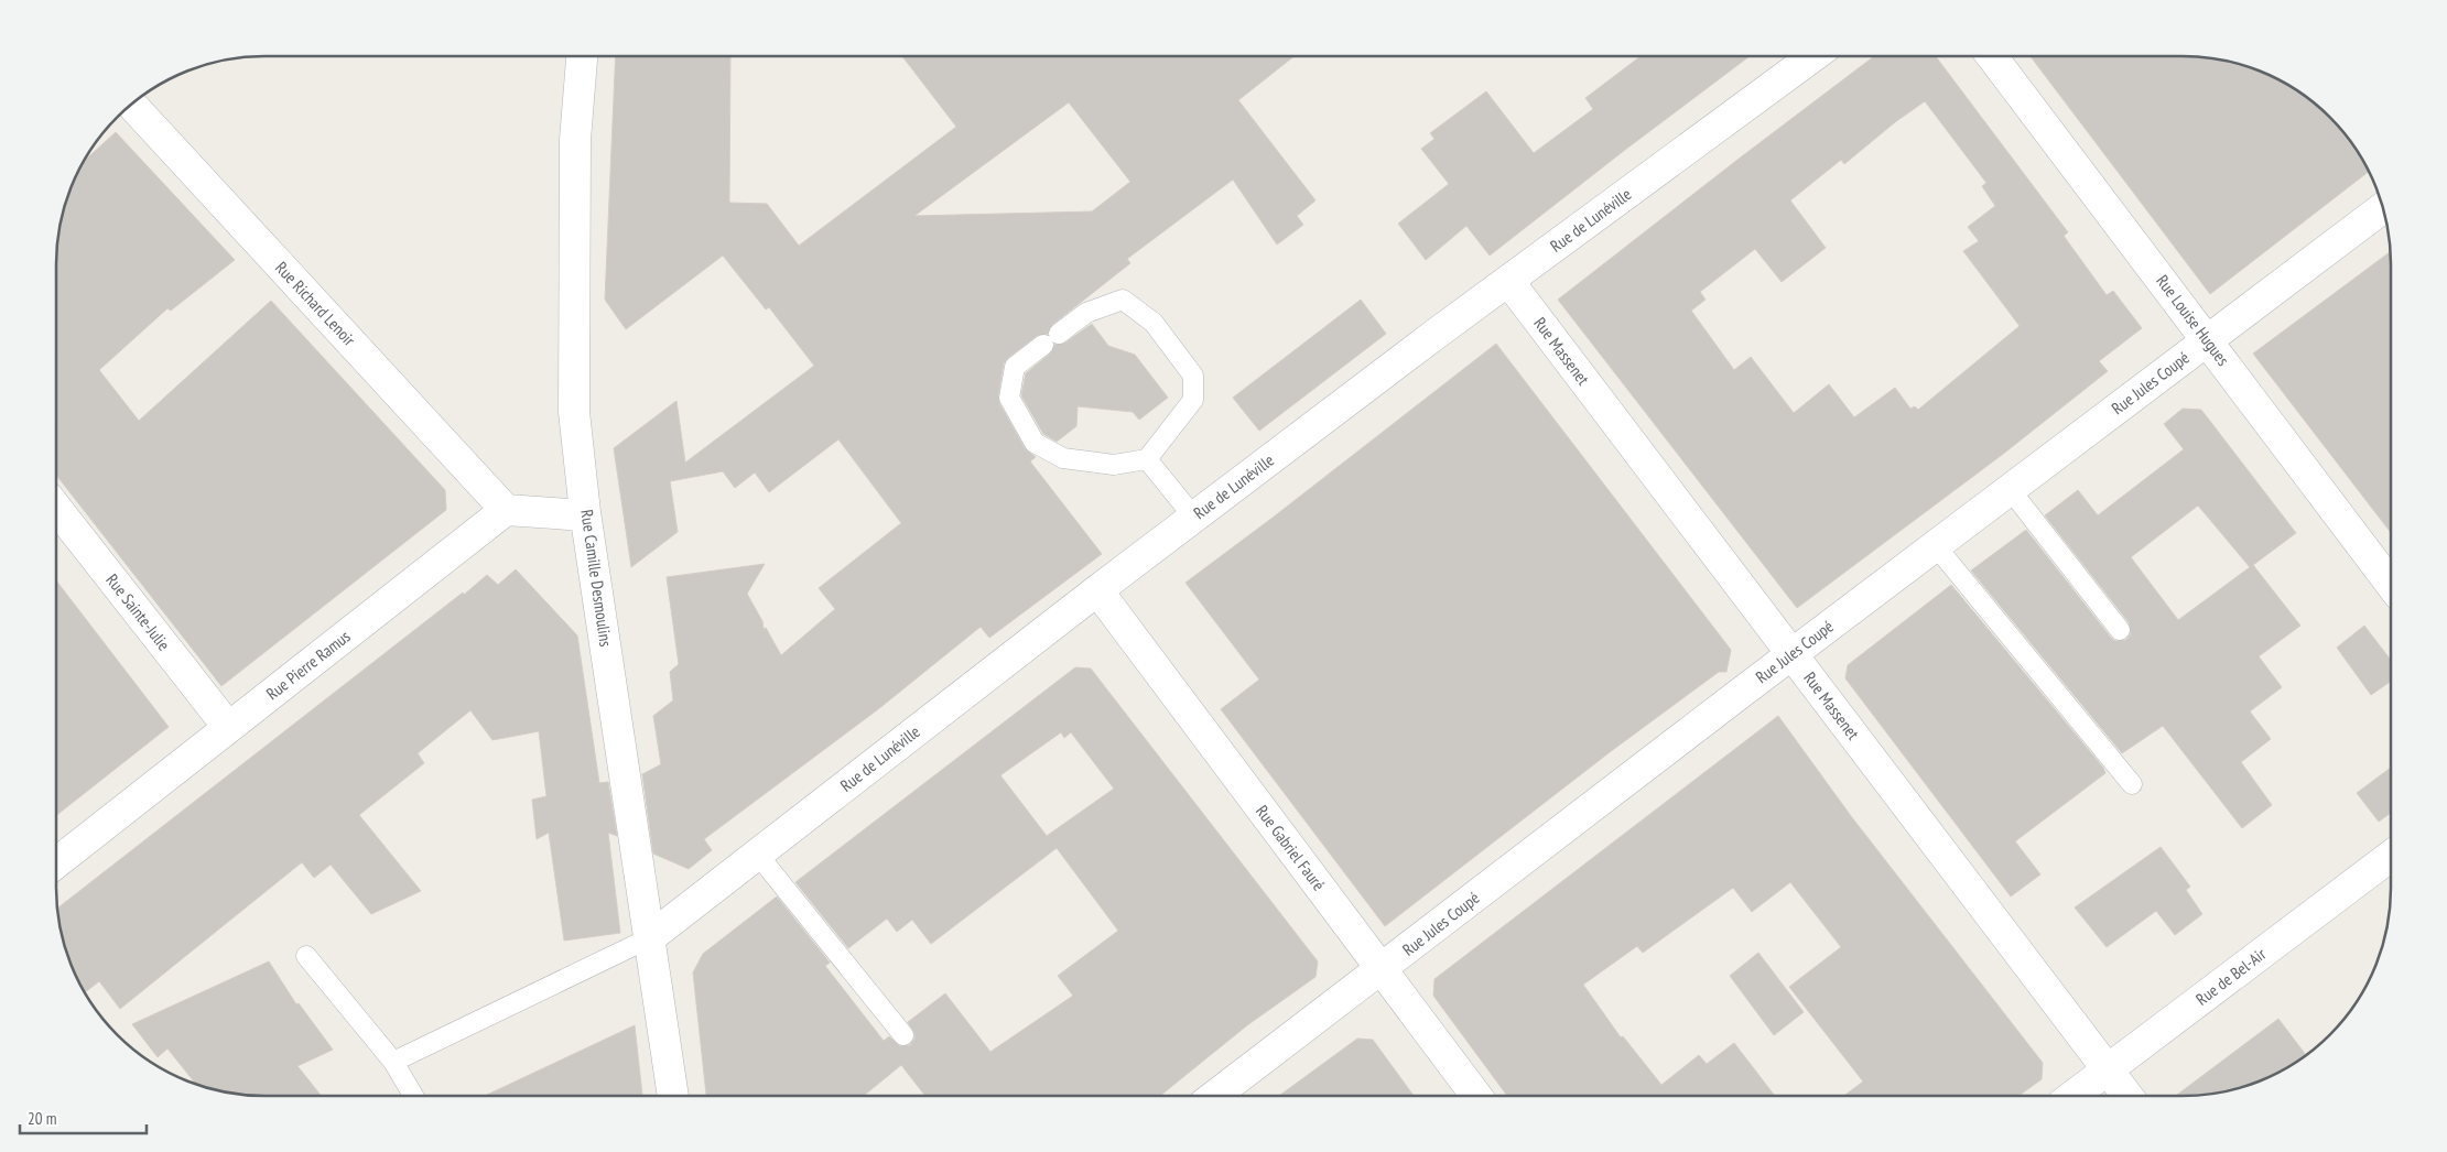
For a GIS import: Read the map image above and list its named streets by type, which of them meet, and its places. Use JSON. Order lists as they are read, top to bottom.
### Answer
{
  "streets": {
    "street": [
      "Rue de Lunéville",
      "Rue Richard Lenoir",
      "Rue Louise Hugues",
      "Rue Massenet",
      "Rue Jules Coupé",
      "Rue Camille Desmoulins",
      "Rue Sainte-Julie",
      "Rue Pierre Ramus",
      "Rue Gabriel Fauré",
      "Rue de Bel-Air"
    ]
  },
  "crossings": [
    ["Rue de Lunéville", "Rue Massenet"],
    ["Rue de Lunéville", "Rue Camille Desmoulins"],
    ["Rue de Lunéville", "Rue Gabriel Fauré"],
    ["Rue Richard Lenoir", "Rue Pierre Ramus"],
    ["Rue Louise Hugues", "Rue Jules Coupé"],
    ["Rue Massenet", "Rue Jules Coupé"],
    ["Rue Massenet", "Rue de Bel-Air"],
    ["Rue Jules Coupé", "Rue Gabriel Fauré"],
    ["Rue Sainte-Julie", "Rue Pierre Ramus"]
  ],
  "scale_bar": "20 m"
}
